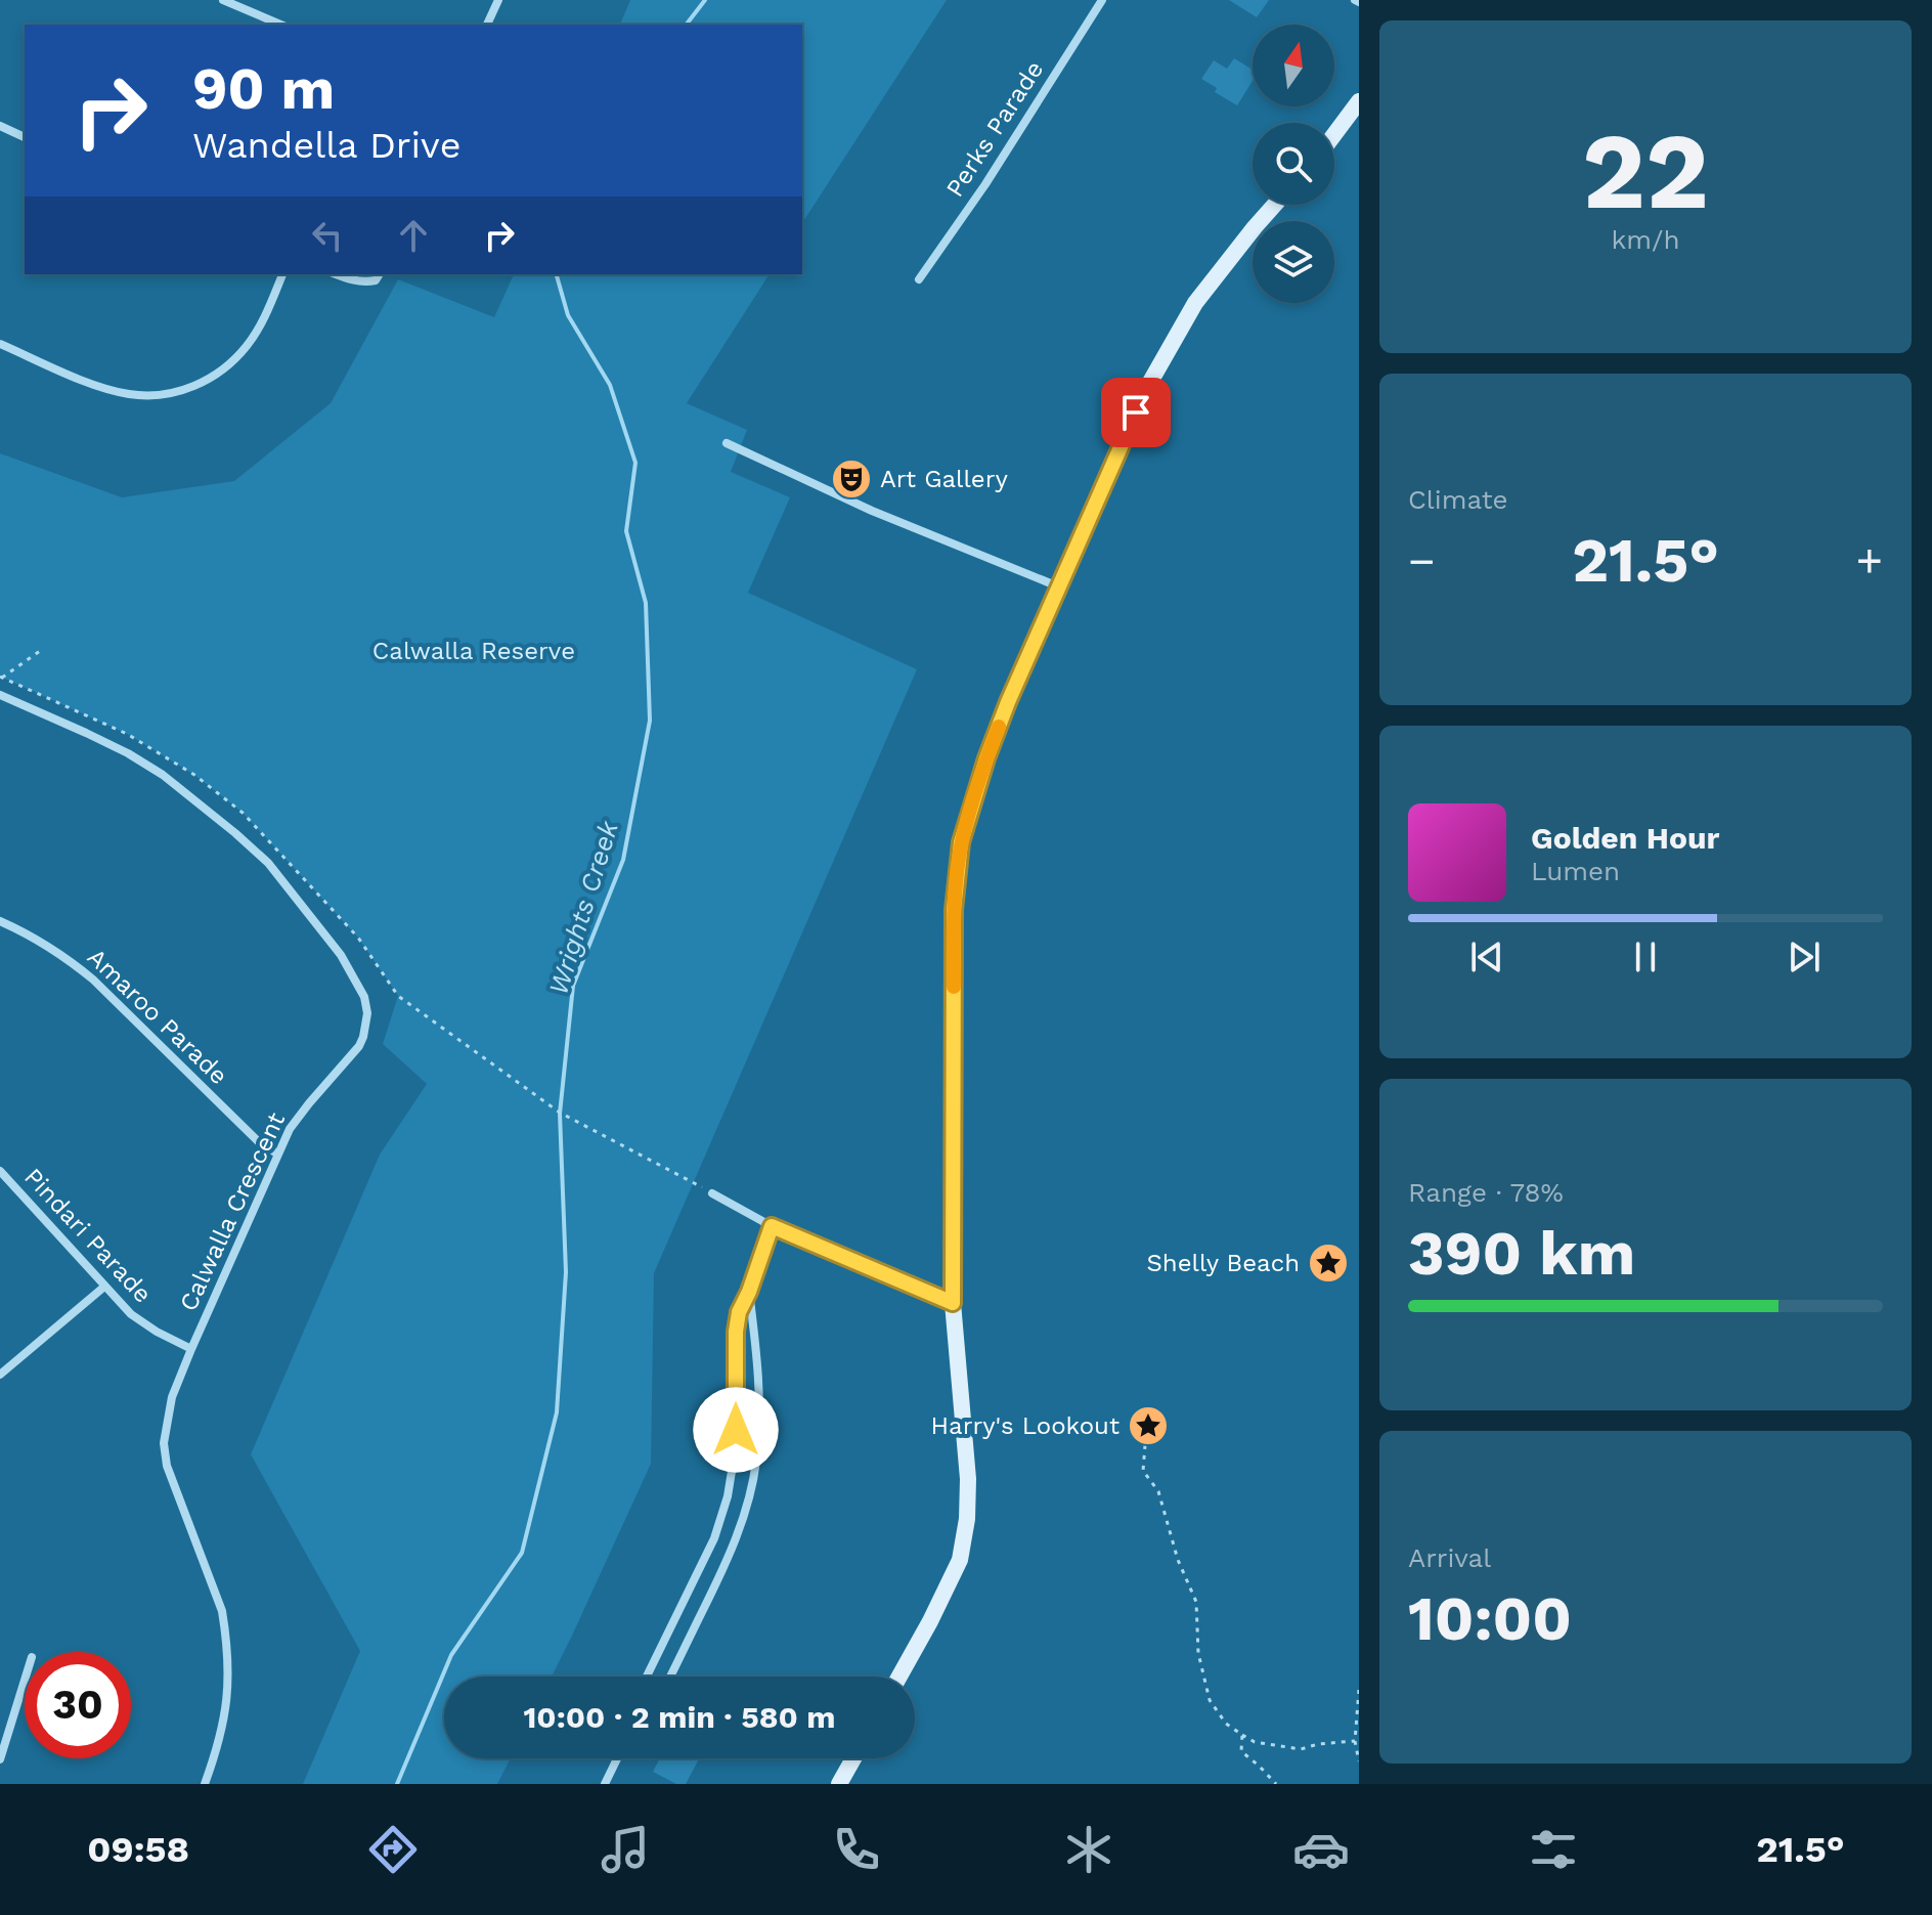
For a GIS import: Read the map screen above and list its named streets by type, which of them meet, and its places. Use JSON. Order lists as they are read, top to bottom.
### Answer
{
  "streets": {
    "street": [
      "Perks Parade",
      "Amaroo Parade",
      "Calwalla Crescent",
      "Pindari Parade"
    ]
  },
  "crossings": [
    ["Amaroo Parade", "Calwalla Crescent"],
    ["Calwalla Crescent", "Pindari Parade"]
  ],
  "water": ["Wrights Creek"],
  "parks": ["Calwalla Reserve"],
  "places": {
    "theatre": ["Art Gallery"],
    "place": ["Shelly Beach", "Harry's Lookout"]
  },
  "north": "top",
  "page": {
    "tile": [
      ["22", "km/h"],
      "Climate",
      ["Range · 78%", "390 km"],
      ["Arrival", "10:00"]
    ],
    "turn": ["90 m", "Wandella Drive"],
    "heat": ["−", "21.5°", "+"],
    "song": ["Golden Hour", "Lumen"],
    "limit": "30",
    "trip": "10:00 · 2 min · 580 m",
    "tabs": ["09:58", "21.5°"]
  }
}
